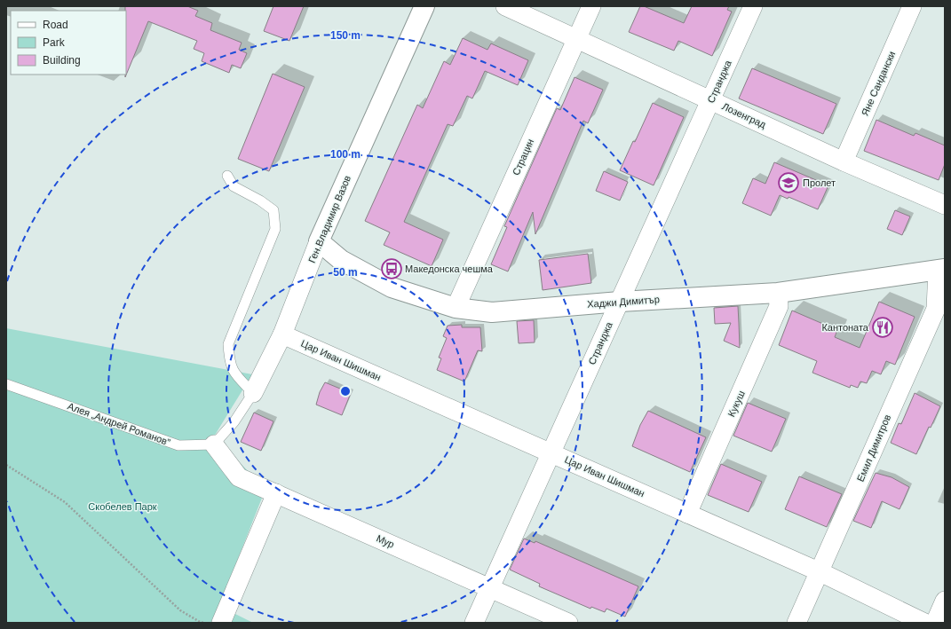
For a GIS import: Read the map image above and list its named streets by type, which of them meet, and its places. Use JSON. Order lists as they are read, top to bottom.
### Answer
{
  "streets": {
    "street": [
      "Странджа",
      "Яне Сандански",
      "Лозенград",
      "Страцин",
      "Ген.Владимир Вазов",
      "Хаджи Димитър",
      "Цар Иван Шишман",
      "Кукуш",
      "Емил Димитров",
      "Мур"
    ],
    "lane": ["Алея „Андрей Романов”"]
  },
  "crossings": [
    ["Странджа", "Лозенград"],
    ["Странджа", "Хаджи Димитър"],
    ["Странджа", "Цар Иван Шишман"],
    ["Странджа", "Мур"],
    ["Яне Сандански", "Лозенград"],
    ["Лозенград", "Страцин"],
    ["Страцин", "Хаджи Димитър"],
    ["Ген.Владимир Вазов", "Хаджи Димитър"],
    ["Ген.Владимир Вазов", "Цар Иван Шишман"],
    ["Хаджи Димитър", "Кукуш"],
    ["Хаджи Димитър", "Емил Димитров"],
    ["Цар Иван Шишман", "Кукуш"],
    ["Цар Иван Шишман", "Емил Димитров"],
    ["Алея „Андрей Романов”", "Мур"]
  ],
  "parks": ["Скобелев Парк"],
  "places": {
    "school or university": ["Пролет"],
    "bus stop": ["Македонска чешма"],
    "restaurant": ["Кантоната"]
  },
  "legend": ["Road", "Park", "Building"],
  "rings": ["150 m", "100 m", "50 m"]
}
